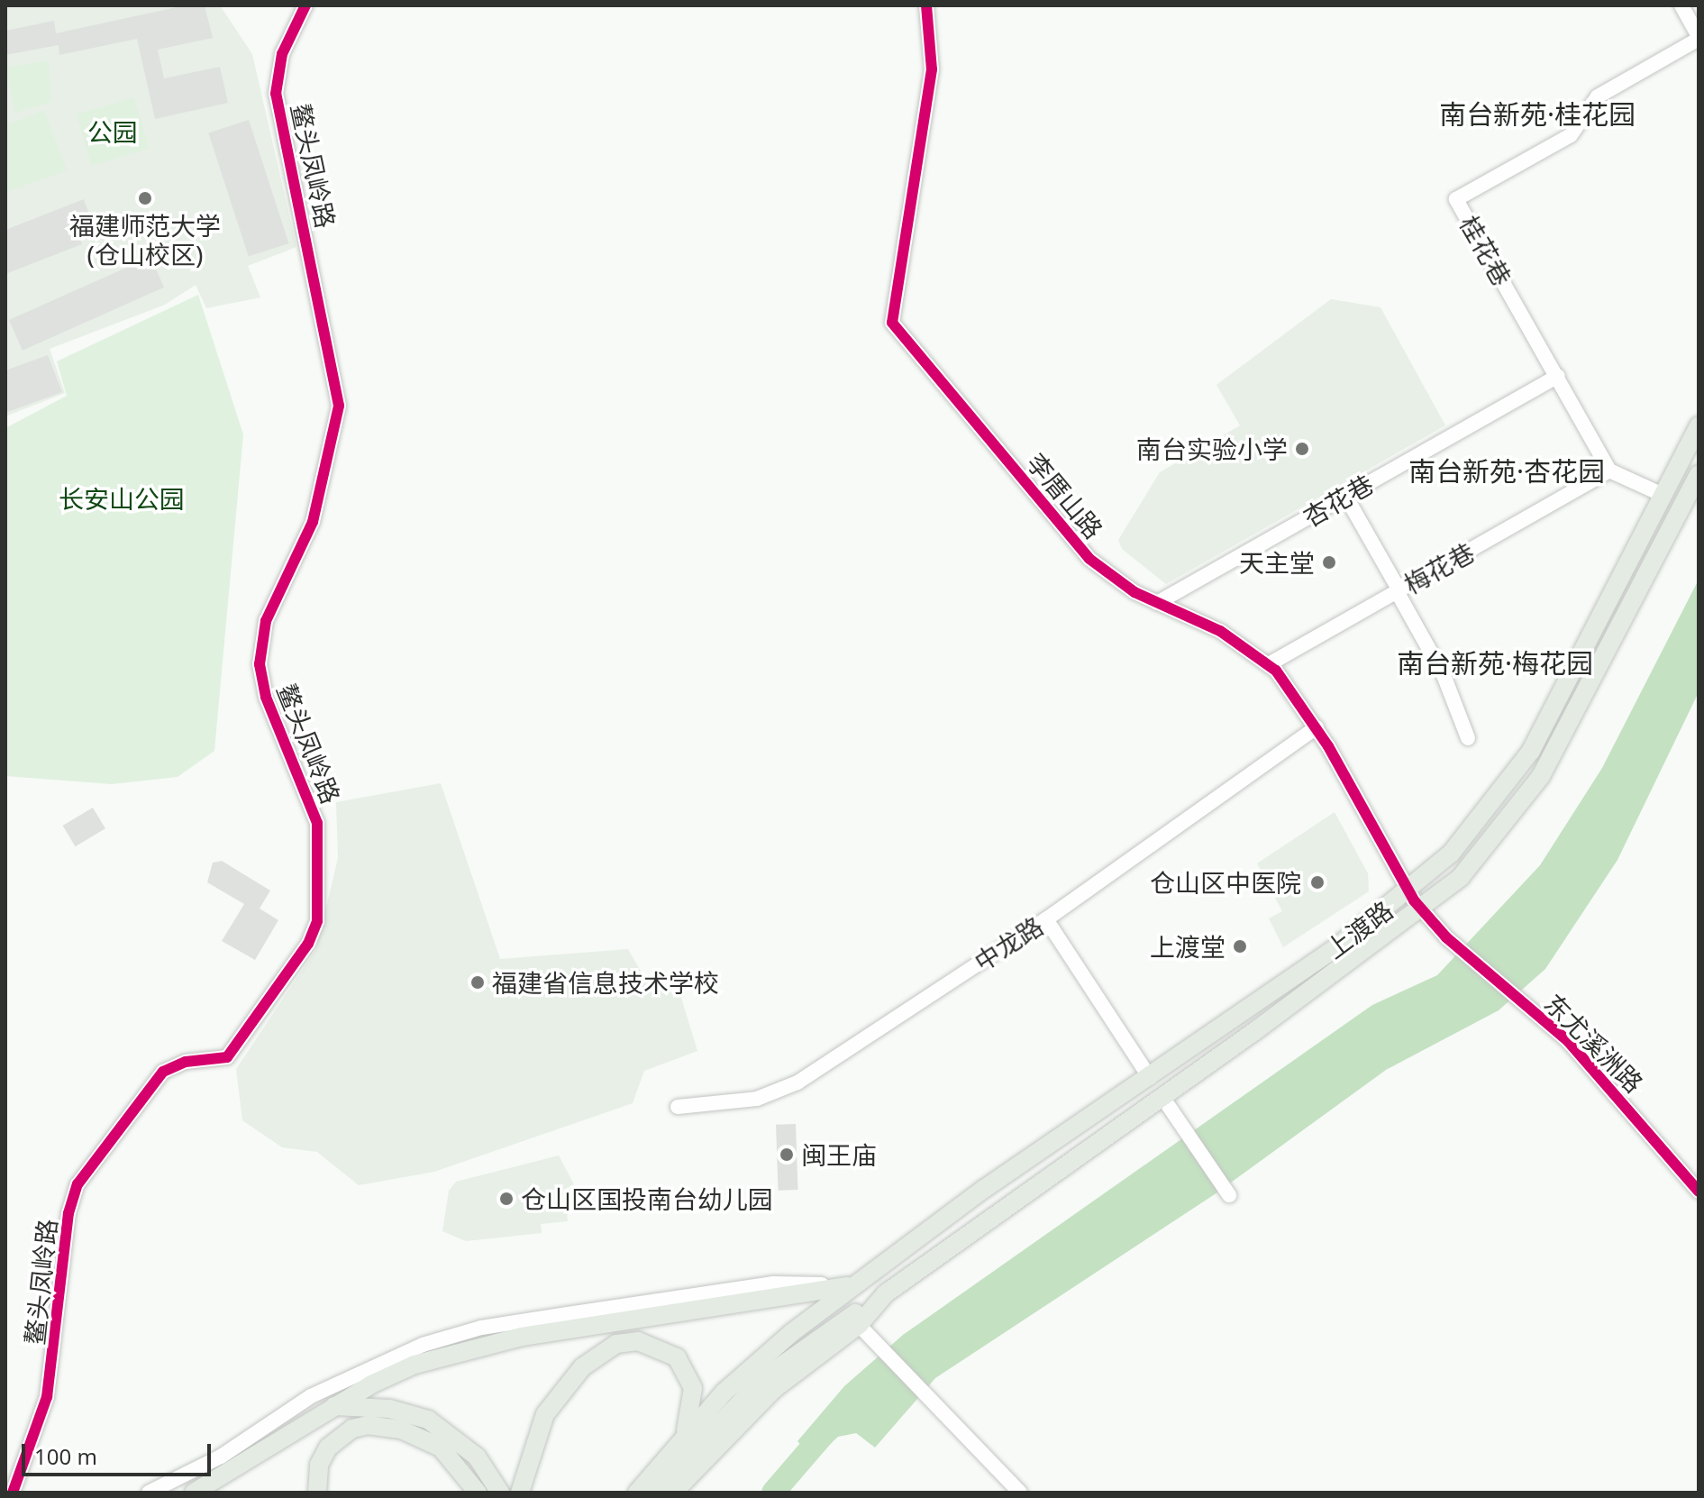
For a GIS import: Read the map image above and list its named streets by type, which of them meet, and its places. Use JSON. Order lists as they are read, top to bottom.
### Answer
{
  "streets": {
    "main road": ["上渡路"],
    "street": [
      "鳌头凤岭路",
      "桂花巷",
      "李厝山路",
      "杏花巷",
      "梅花巷",
      "中龙路",
      "东尤溪洲路"
    ]
  },
  "crossings": [
    ["桂花巷", "杏花巷"],
    ["桂花巷", "梅花巷"],
    ["李厝山路", "杏花巷"],
    ["李厝山路", "梅花巷"],
    ["李厝山路", "上渡路"],
    ["李厝山路", "中龙路"],
    ["李厝山路", "东尤溪洲路"],
    ["上渡路", "东尤溪洲路"]
  ],
  "districts": ["南台新苑·桂花园", "南台新苑·杏花园", "南台新苑·梅花园"],
  "parks": ["公园", "长安山公园"],
  "places": [
    "福建师范大学 (仓山校区)",
    "南台实验小学",
    "天主堂",
    "仓山区中医院",
    "上渡堂",
    "福建省信息技术学校",
    "闽王庙",
    "仓山区国投南台幼儿园"
  ],
  "scale_bar": "100 m"
}
